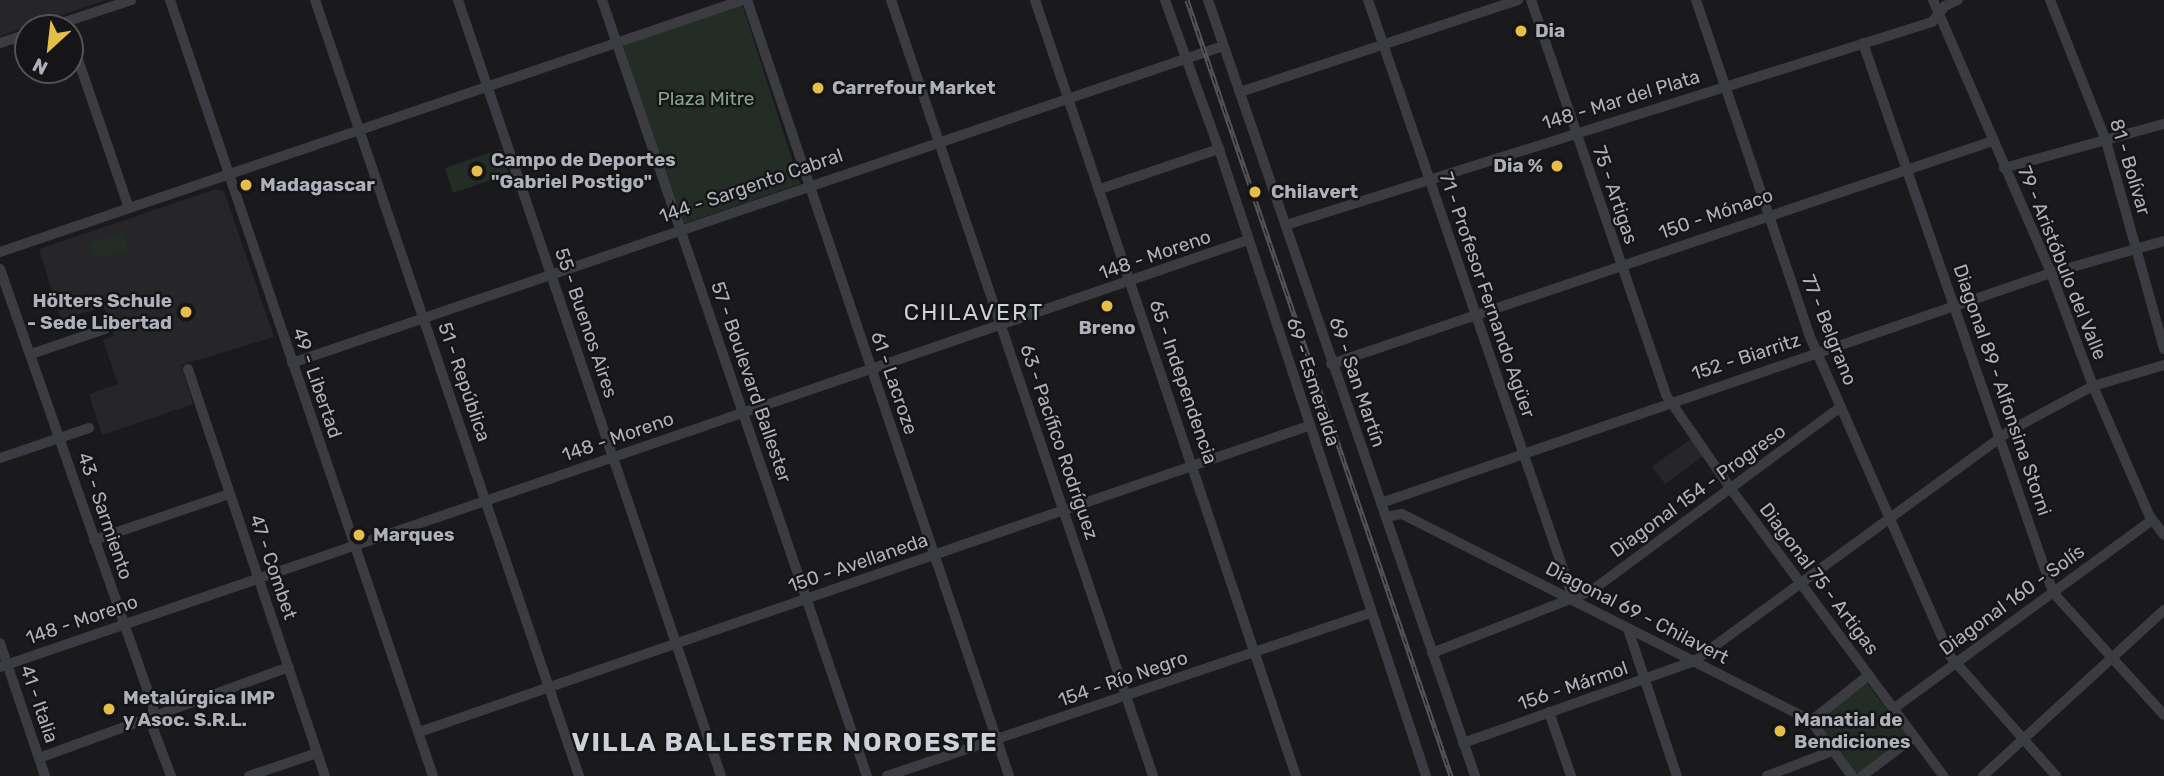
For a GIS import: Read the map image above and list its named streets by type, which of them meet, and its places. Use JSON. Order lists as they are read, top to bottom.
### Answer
{
  "streets": {
    "street": [
      "148 - Mar del Plata",
      "81 - Bolívar",
      "144 - Sargento Cabral",
      "75 - Artigas",
      "150 - Mónaco",
      "148 - Moreno",
      "79 - Aristóbulo del Valle",
      "71 - Profesor Fernando Agüer",
      "55 - Buenos Aires",
      "77 - Belgrano",
      "152 - Biarritz",
      "51 - República",
      "57 - Boulevard Ballester",
      "65 - Independencia",
      "69 - Esmeralda",
      "69 - San Martín",
      "49 - Libertad",
      "61 - Lacroze",
      "Diagonal 89 - Alfonsina Storni",
      "63 - Pacífico Rodríguez",
      "Diagonal 154 - Progreso",
      "43 - Sarmiento",
      "150 - Avellaneda",
      "47 - Combet",
      "Diagonal 75 - Artigas",
      "Diagonal 160 - Solís",
      "Diagonal 69 - Chilavert",
      "154 - Río Negro",
      "156 - Mármol",
      "41 - Italia"
    ]
  },
  "crossings": [
    ["148 - Mar del Plata", "75 - Artigas"],
    ["148 - Mar del Plata", "79 - Aristóbulo del Valle"],
    ["148 - Mar del Plata", "71 - Profesor Fernando Agüer"],
    ["148 - Mar del Plata", "77 - Belgrano"],
    ["148 - Mar del Plata", "69 - San Martín"],
    ["148 - Mar del Plata", "Diagonal 89 - Alfonsina Storni"],
    ["81 - Bolívar", "152 - Biarritz"],
    ["144 - Sargento Cabral", "55 - Buenos Aires"],
    ["144 - Sargento Cabral", "51 - República"],
    ["144 - Sargento Cabral", "57 - Boulevard Ballester"],
    ["144 - Sargento Cabral", "65 - Independencia"],
    ["144 - Sargento Cabral", "69 - Esmeralda"],
    ["144 - Sargento Cabral", "69 - San Martín"],
    ["144 - Sargento Cabral", "49 - Libertad"],
    ["144 - Sargento Cabral", "61 - Lacroze"],
    ["144 - Sargento Cabral", "63 - Pacífico Rodríguez"],
    ["75 - Artigas", "150 - Mónaco"],
    ["75 - Artigas", "152 - Biarritz"],
    ["75 - Artigas", "Diagonal 75 - Artigas"],
    ["150 - Mónaco", "79 - Aristóbulo del Valle"],
    ["150 - Mónaco", "71 - Profesor Fernando Agüer"],
    ["150 - Mónaco", "77 - Belgrano"],
    ["150 - Mónaco", "69 - San Martín"],
    ["150 - Mónaco", "Diagonal 89 - Alfonsina Storni"],
    ["148 - Moreno", "55 - Buenos Aires"],
    ["148 - Moreno", "51 - República"],
    ["148 - Moreno", "57 - Boulevard Ballester"],
    ["148 - Moreno", "65 - Independencia"],
    ["148 - Moreno", "69 - Esmeralda"],
    ["148 - Moreno", "49 - Libertad"],
    ["148 - Moreno", "61 - Lacroze"],
    ["148 - Moreno", "63 - Pacífico Rodríguez"],
    ["148 - Moreno", "43 - Sarmiento"],
    ["148 - Moreno", "47 - Combet"],
    ["148 - Moreno", "41 - Italia"],
    ["79 - Aristóbulo del Valle", "152 - Biarritz"],
    ["79 - Aristóbulo del Valle", "Diagonal 160 - Solís"],
    ["79 - Aristóbulo del Valle", "156 - Mármol"],
    ["71 - Profesor Fernando Agüer", "152 - Biarritz"],
    ["71 - Profesor Fernando Agüer", "Diagonal 154 - Progreso"],
    ["71 - Profesor Fernando Agüer", "Diagonal 69 - Chilavert"],
    ["55 - Buenos Aires", "150 - Avellaneda"],
    ["77 - Belgrano", "152 - Biarritz"],
    ["77 - Belgrano", "Diagonal 154 - Progreso"],
    ["77 - Belgrano", "Diagonal 160 - Solís"],
    ["77 - Belgrano", "156 - Mármol"],
    ["152 - Biarritz", "69 - San Martín"],
    ["152 - Biarritz", "Diagonal 89 - Alfonsina Storni"],
    ["152 - Biarritz", "Diagonal 75 - Artigas"],
    ["51 - República", "150 - Avellaneda"],
    ["57 - Boulevard Ballester", "150 - Avellaneda"],
    ["65 - Independencia", "150 - Avellaneda"],
    ["65 - Independencia", "154 - Río Negro"],
    ["69 - Esmeralda", "150 - Avellaneda"],
    ["69 - Esmeralda", "154 - Río Negro"],
    ["69 - San Martín", "Diagonal 154 - Progreso"],
    ["69 - San Martín", "Diagonal 69 - Chilavert"],
    ["69 - San Martín", "156 - Mármol"],
    ["49 - Libertad", "150 - Avellaneda"],
    ["61 - Lacroze", "150 - Avellaneda"],
    ["61 - Lacroze", "154 - Río Negro"],
    ["Diagonal 89 - Alfonsina Storni", "Diagonal 160 - Solís"],
    ["Diagonal 89 - Alfonsina Storni", "156 - Mármol"],
    ["63 - Pacífico Rodríguez", "150 - Avellaneda"],
    ["63 - Pacífico Rodríguez", "154 - Río Negro"],
    ["Diagonal 154 - Progreso", "Diagonal 75 - Artigas"],
    ["Diagonal 154 - Progreso", "Diagonal 69 - Chilavert"],
    ["Diagonal 75 - Artigas", "Diagonal 160 - Solís"],
    ["Diagonal 75 - Artigas", "156 - Mármol"],
    ["Diagonal 69 - Chilavert", "156 - Mármol"]
  ],
  "districts": ["CHILAVERT", "VILLA BALLESTER NOROESTE"],
  "parks": ["Plaza Mitre"],
  "places": [
    "Dia",
    "Carrefour Market",
    "Dia %",
    "Campo de Deportes \"Gabriel Postigo\"",
    "Madagascar",
    "Chilavert",
    "Breno",
    "Hölters Schule - Sede Libertad",
    "Marques",
    "Metalúrgica IMP y Asoc. S.R.L.",
    "Manatial de Bendiciones"
  ],
  "north": "bottom left"
}
